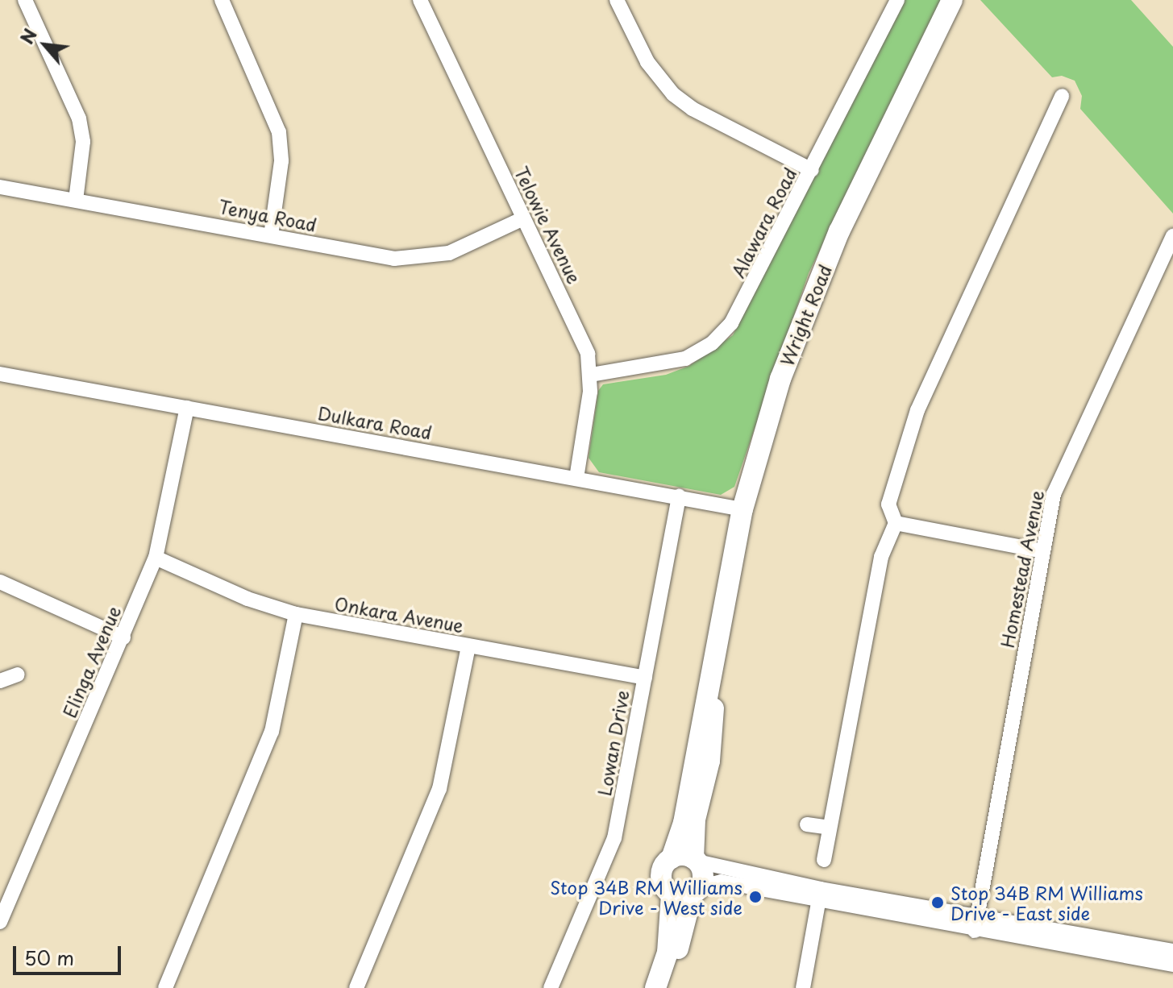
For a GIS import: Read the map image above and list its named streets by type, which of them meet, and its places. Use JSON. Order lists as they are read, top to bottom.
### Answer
{
  "streets": {
    "main road": ["Wright Road"],
    "street": [
      "Tenya Road",
      "Alawara Road",
      "Telowie Avenue",
      "Dulkara Road",
      "Homestead Avenue",
      "Onkara Avenue",
      "Elinga Avenue",
      "Lowan Drive"
    ]
  },
  "crossings": [
    ["Tenya Road", "Telowie Avenue"],
    ["Alawara Road", "Telowie Avenue"],
    ["Telowie Avenue", "Dulkara Road"],
    ["Wright Road", "Dulkara Road"],
    ["Dulkara Road", "Elinga Avenue"],
    ["Dulkara Road", "Lowan Drive"],
    ["Onkara Avenue", "Elinga Avenue"],
    ["Onkara Avenue", "Lowan Drive"]
  ],
  "places": ["Stop 34B RM Williams Drive - West side", "Stop 34B RM Williams Drive - East side"],
  "scale_bar": "50 m",
  "north": "top left"
}
